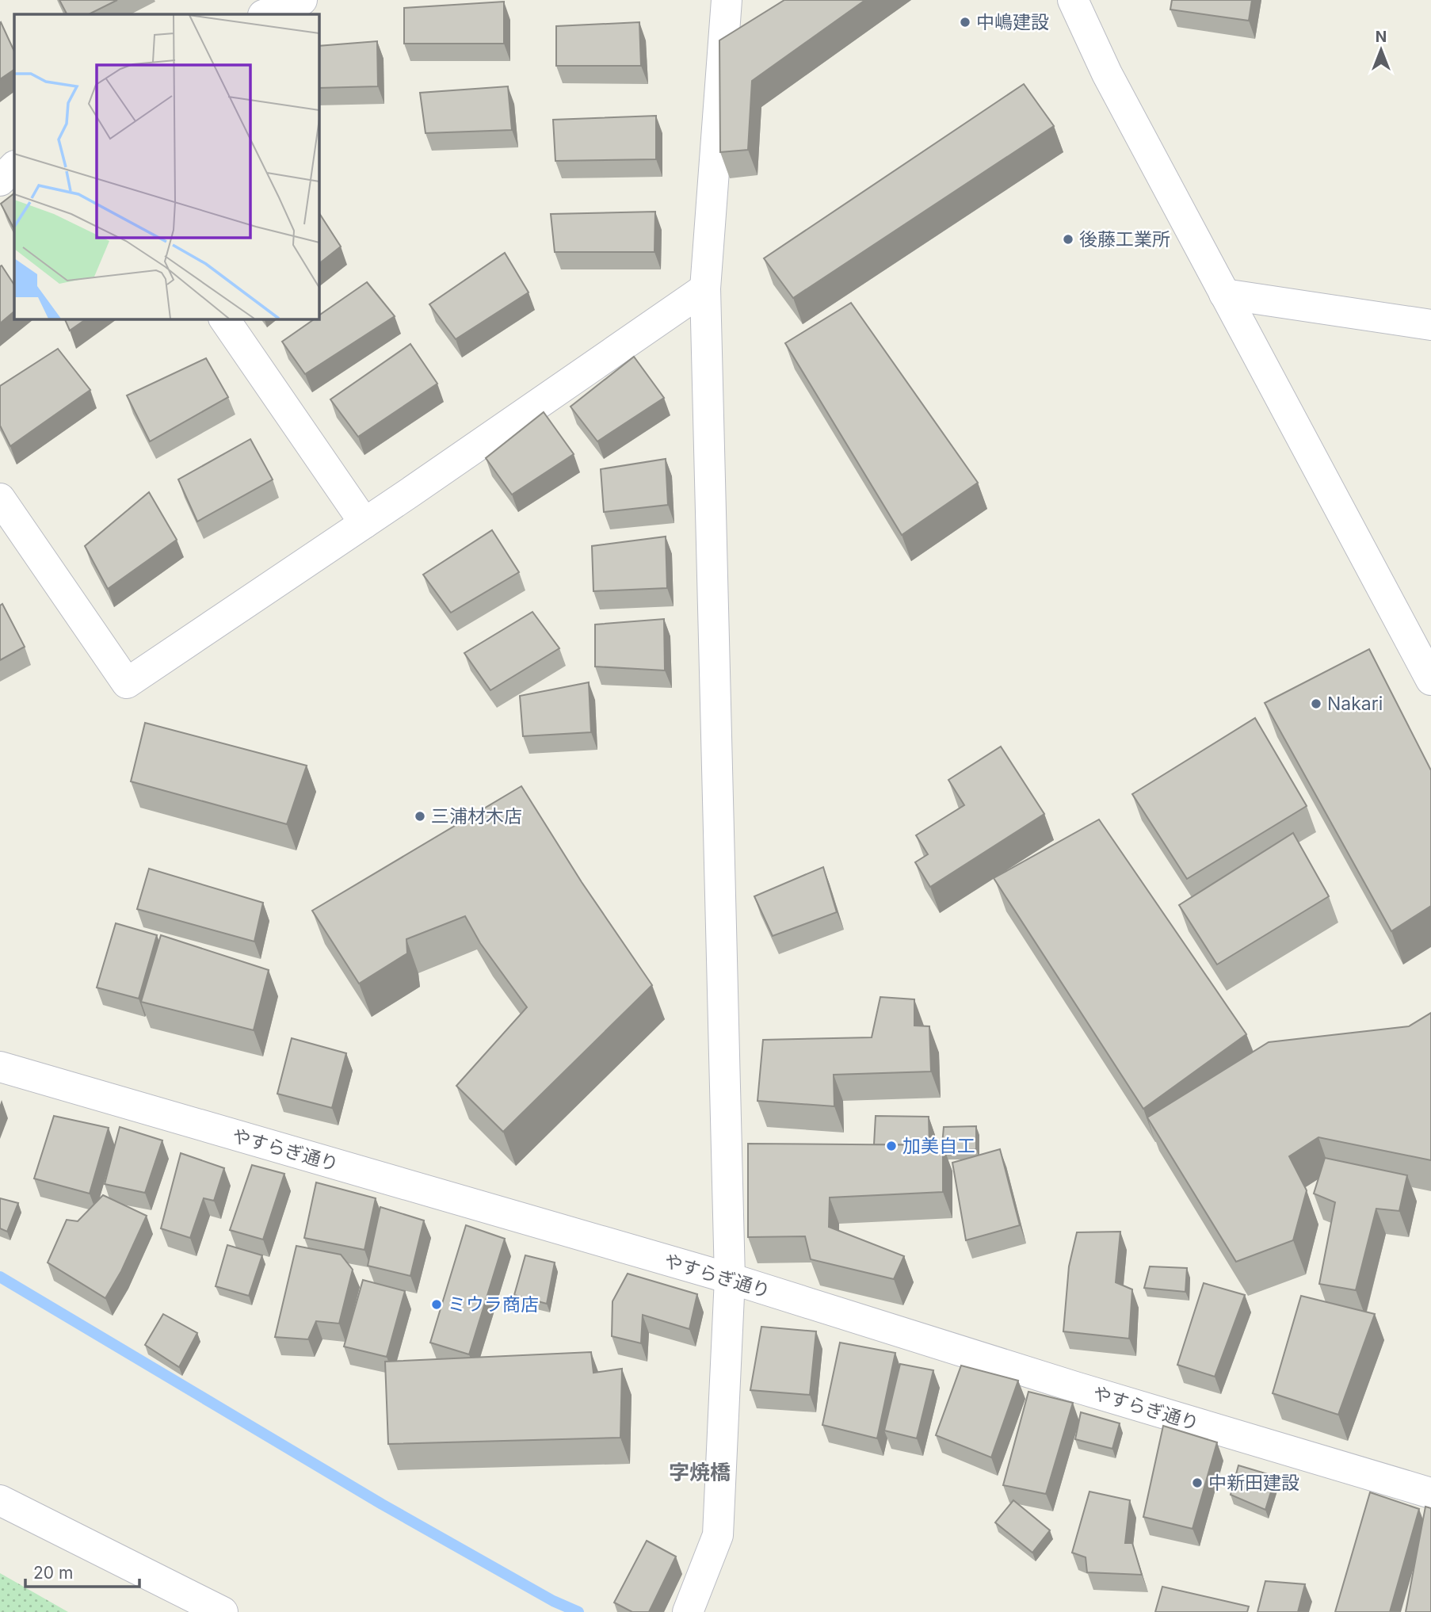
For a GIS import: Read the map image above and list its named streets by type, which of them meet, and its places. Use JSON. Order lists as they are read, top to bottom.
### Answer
{
  "streets": {
    "street": ["やすらぎ通り"]
  },
  "districts": ["字焼橋"],
  "places": [
    "中嶋建設",
    "後藤工業所",
    "Nakari",
    "三浦材木店",
    "加美自工",
    "ミウラ商店",
    "中新田建設"
  ],
  "scale_bar": "20 m",
  "north": "top"
}
